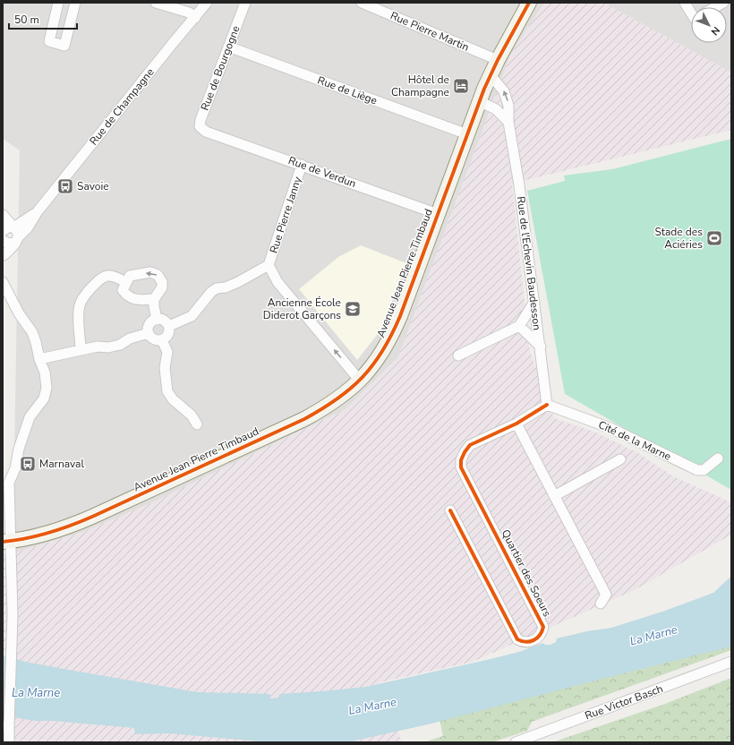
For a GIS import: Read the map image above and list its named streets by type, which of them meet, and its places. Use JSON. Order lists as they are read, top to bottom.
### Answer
{
  "streets": {
    "main road": ["Avenue Jean Pierre Timbaud"],
    "street": [
      "Rue Pierre Martin",
      "Rue de Bourgogne",
      "Rue de Liège",
      "Rue de Champagne",
      "Rue de Verdun",
      "Rue Pierre Janny",
      "Rue de l'Echevin Baudesson",
      "Cité de la Marne",
      "Quartier des Soeurs",
      "Rue Victor Basch"
    ]
  },
  "crossings": [
    ["Rue Pierre Martin", "Avenue Jean Pierre Timbaud"],
    ["Rue de Bourgogne", "Rue de Liège"],
    ["Rue de Bourgogne", "Rue de Verdun"],
    ["Rue de Liège", "Avenue Jean Pierre Timbaud"],
    ["Rue de Verdun", "Rue Pierre Janny"],
    ["Rue de Verdun", "Avenue Jean Pierre Timbaud"],
    ["Rue Pierre Janny", "Avenue Jean Pierre Timbaud"],
    ["Rue de l'Echevin Baudesson", "Avenue Jean Pierre Timbaud"],
    ["Rue de l'Echevin Baudesson", "Cité de la Marne"],
    ["Rue de l'Echevin Baudesson", "Quartier des Soeurs"],
    ["Cité de la Marne", "Quartier des Soeurs"]
  ],
  "one_way": ["Rue Pierre Janny"],
  "water": ["La Marne"],
  "places": {
    "hotel": ["Hôtel de Champagne"],
    "bus stop": ["Savoie", "Marnaval"],
    "sports": ["Stade des Aciéries"],
    "school or university": ["Ancienne École Diderot Garçons"]
  },
  "scale_bar": "50 m",
  "north": "bottom right"
}
